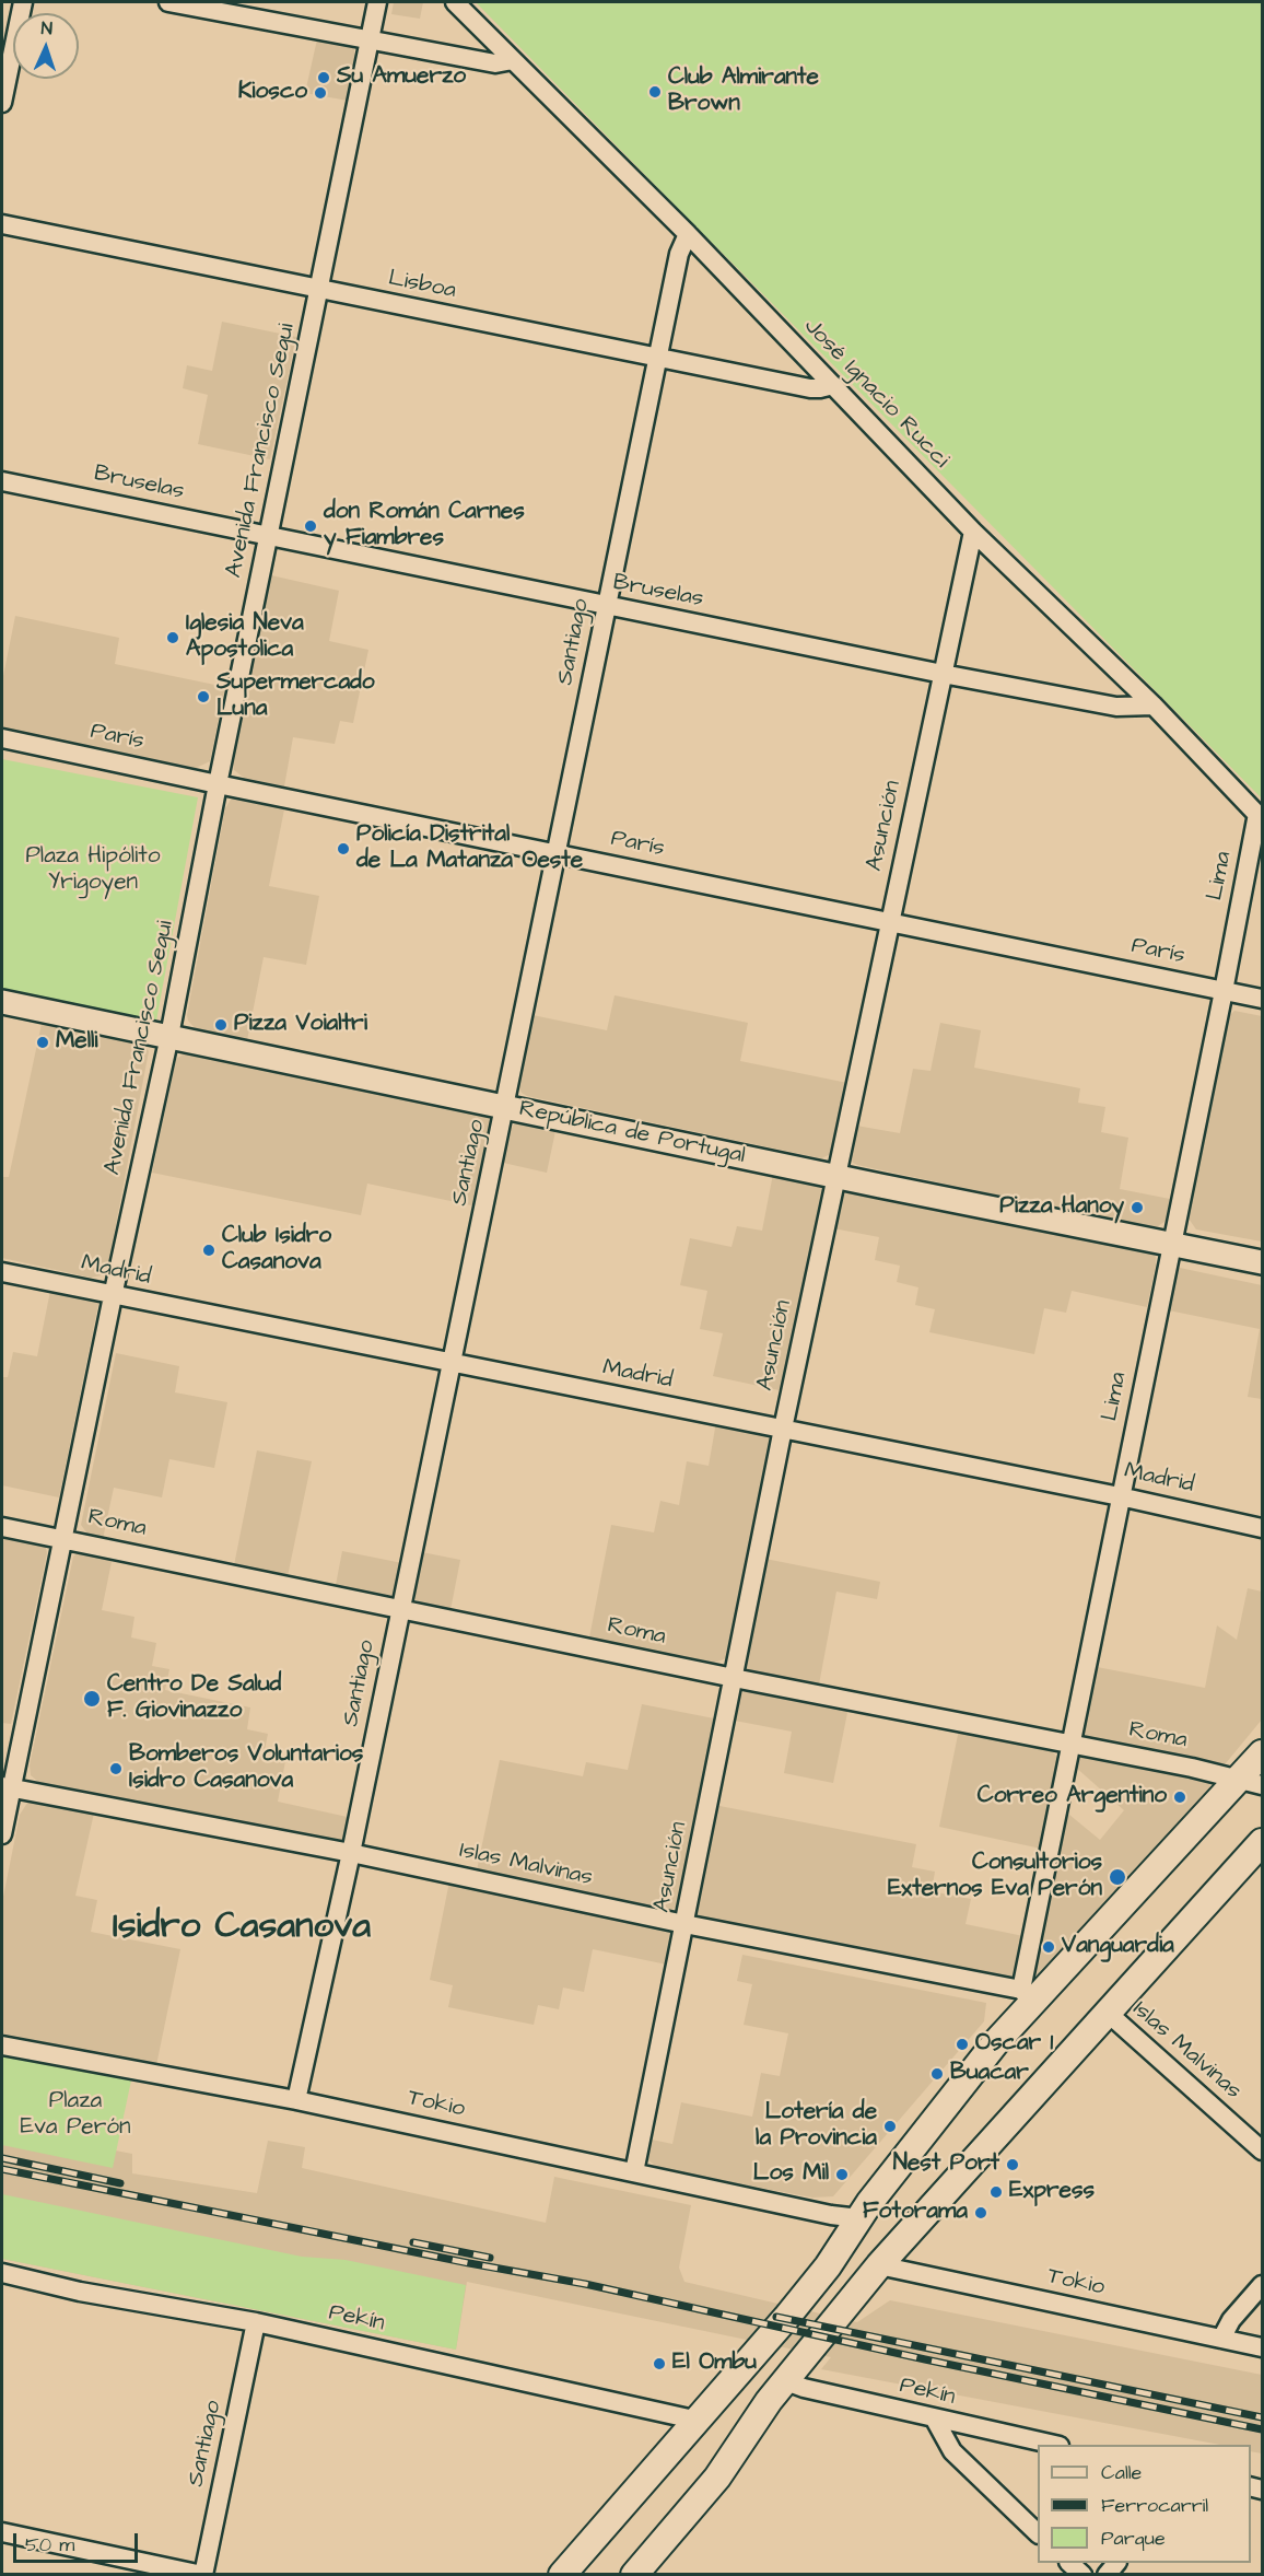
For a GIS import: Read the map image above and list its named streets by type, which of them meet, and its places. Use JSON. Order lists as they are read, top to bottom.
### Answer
{
  "streets": {
    "main road": ["República de Portugal"],
    "street": [
      "Lisboa",
      "José Ignacio Rucci",
      "Avenida Francisco Segui",
      "Bruselas",
      "Santiago",
      "París",
      "Asunción",
      "Lima",
      "Madrid",
      "Roma",
      "Islas Malvinas",
      "Tokio",
      "Pekín"
    ]
  },
  "crossings": [
    ["Lisboa", "José Ignacio Rucci"],
    ["Lisboa", "Avenida Francisco Segui"],
    ["Lisboa", "Santiago"],
    ["José Ignacio Rucci", "Bruselas"],
    ["José Ignacio Rucci", "Santiago"],
    ["José Ignacio Rucci", "Asunción"],
    ["José Ignacio Rucci", "Lima"],
    ["Avenida Francisco Segui", "Bruselas"],
    ["Avenida Francisco Segui", "París"],
    ["Avenida Francisco Segui", "República de Portugal"],
    ["Avenida Francisco Segui", "Madrid"],
    ["Avenida Francisco Segui", "Roma"],
    ["Avenida Francisco Segui", "Islas Malvinas"],
    ["Bruselas", "Santiago"],
    ["Bruselas", "Asunción"],
    ["Santiago", "París"],
    ["Santiago", "República de Portugal"],
    ["Santiago", "Madrid"],
    ["Santiago", "Roma"],
    ["Santiago", "Islas Malvinas"],
    ["Santiago", "Tokio"],
    ["Santiago", "Pekín"],
    ["París", "Asunción"],
    ["París", "Lima"],
    ["Asunción", "República de Portugal"],
    ["Asunción", "Madrid"],
    ["Asunción", "Roma"],
    ["Asunción", "Islas Malvinas"],
    ["Asunción", "Tokio"],
    ["Lima", "República de Portugal"],
    ["Lima", "Madrid"],
    ["Lima", "Roma"],
    ["Lima", "Islas Malvinas"]
  ],
  "districts": ["Isidro Casanova"],
  "parks": ["Plaza Hipólito Yrigoyen", "Plaza Eva Perón"],
  "places": [
    "Su Amuerzo",
    "Club Almirante Brown",
    "Kiosco",
    "don Román Carnes y Fiambres",
    "Iglesia Neva Apostolica",
    "Supermercado Luna",
    "Policía Distrital de La Matanza Oeste",
    "Pizza Voialtri",
    "Melli",
    "Pizza Hanoy",
    "Club Isidro Casanova",
    "Centro De Salud F. Giovinazzo",
    "Bomberos Voluntarios Isidro Casanova",
    "Correo Argentino",
    "Consultorios Externos Eva Perón",
    "Vanguardia",
    "Oscar 1",
    "Buacar",
    "Lotería de la Provincia",
    "Nest Port",
    "Los Mil",
    "Express",
    "Fotorama",
    "El Ombu"
  ],
  "legend": ["Calle", "Ferrocarril", "Parque"],
  "scale_bar": "50 m",
  "north": "top"
}
